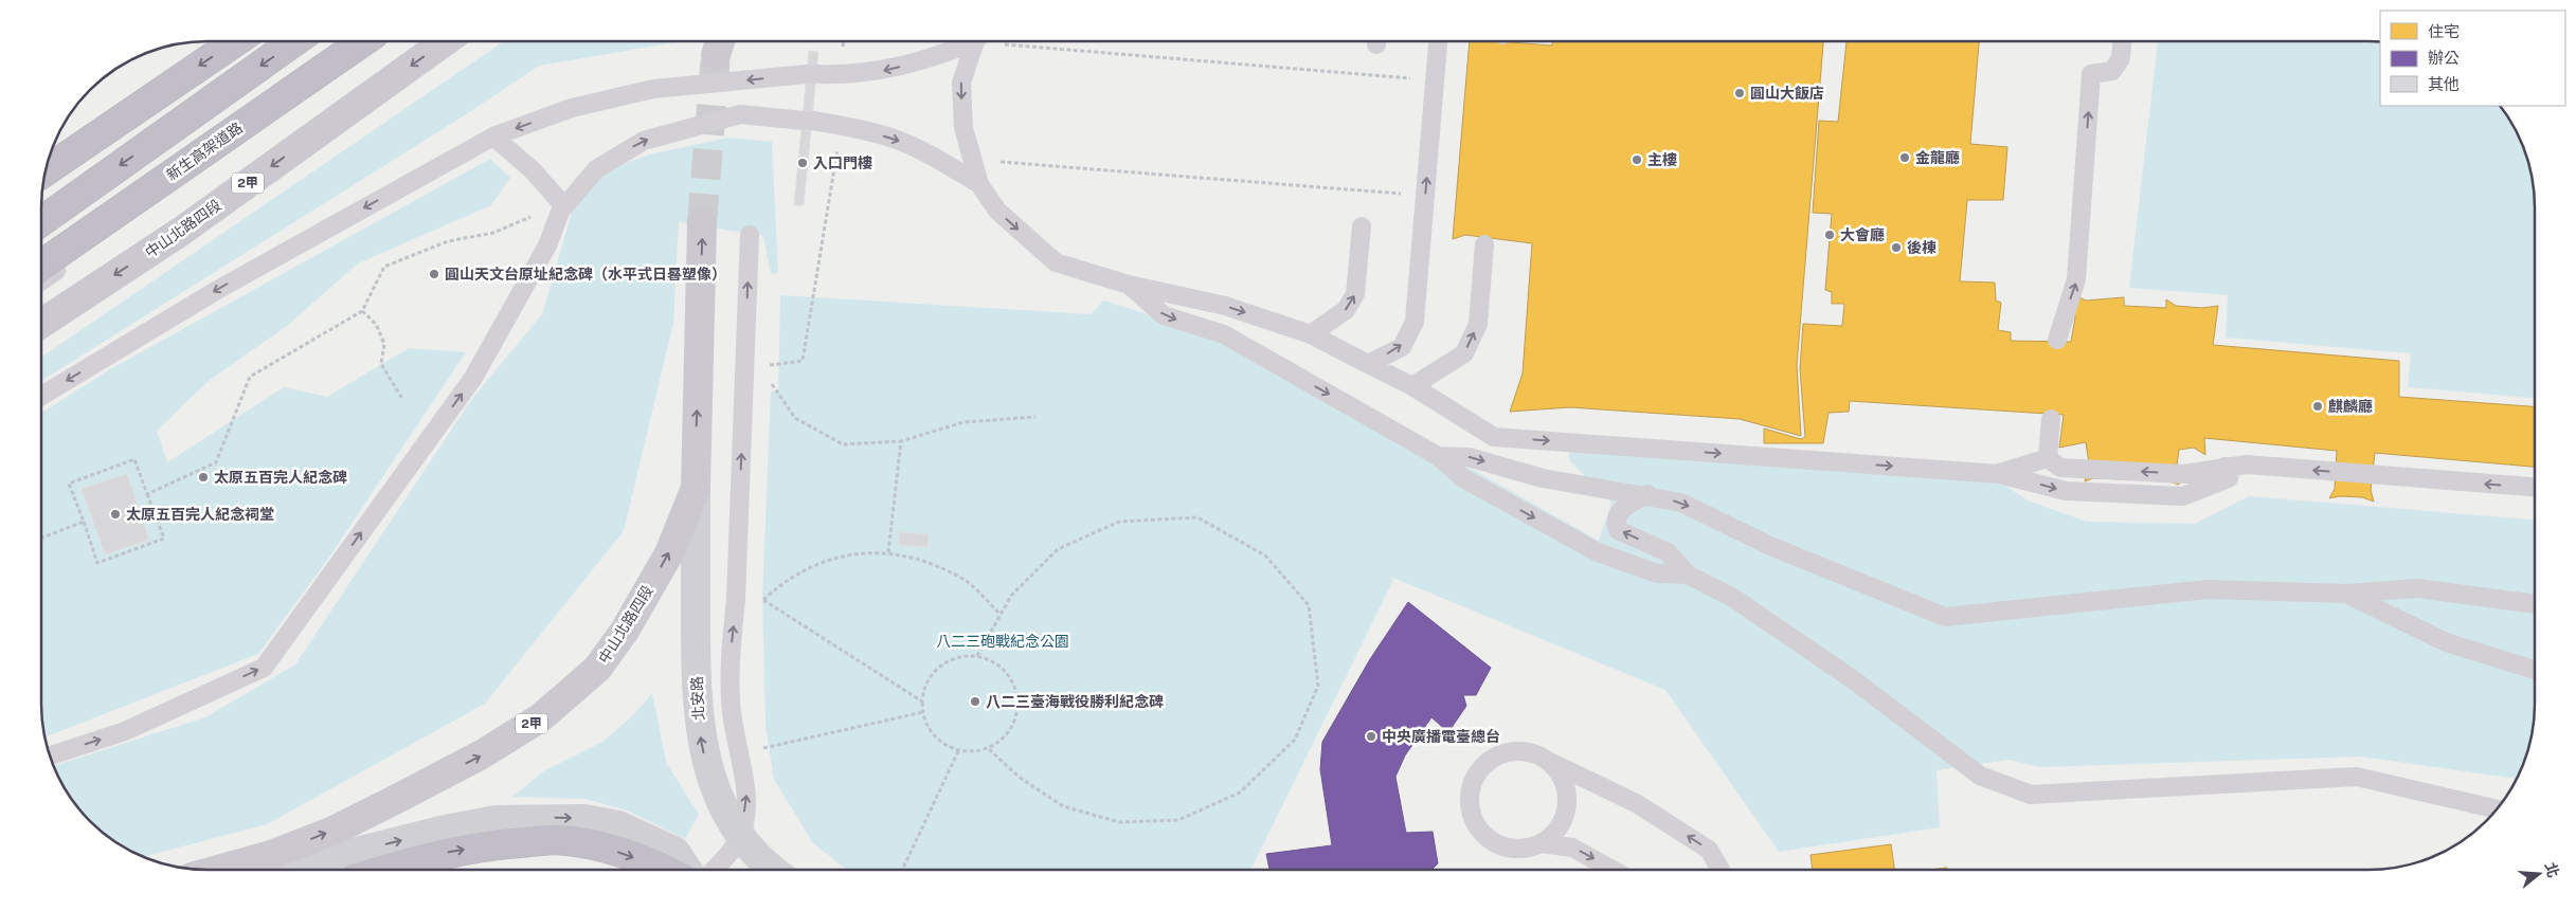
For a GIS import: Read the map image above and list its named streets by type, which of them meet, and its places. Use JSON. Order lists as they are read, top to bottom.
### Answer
{
  "streets": {
    "highway": ["新生高架道路"],
    "main road": ["2甲", "中山北路四段", "北安路"]
  },
  "crossings": [
    ["中山北路四段", "北安路"]
  ],
  "one_way": ["北安路"],
  "parks": ["八二三砲戰紀念公園"],
  "places": [
    "圓山大飯店",
    "金龍廳",
    "主樓",
    "入口門樓",
    "大會廳",
    "後棟",
    "圓山天文台原址紀念碑（水平式日晷塑像）",
    "麒麟廳",
    "太原五百完人紀念碑",
    "太原五百完人紀念祠堂",
    "八二三臺海戰役勝利紀念碑",
    "中央廣播電臺總台"
  ],
  "legend": ["住宅", "辦公", "其他"],
  "north": "right"
}
